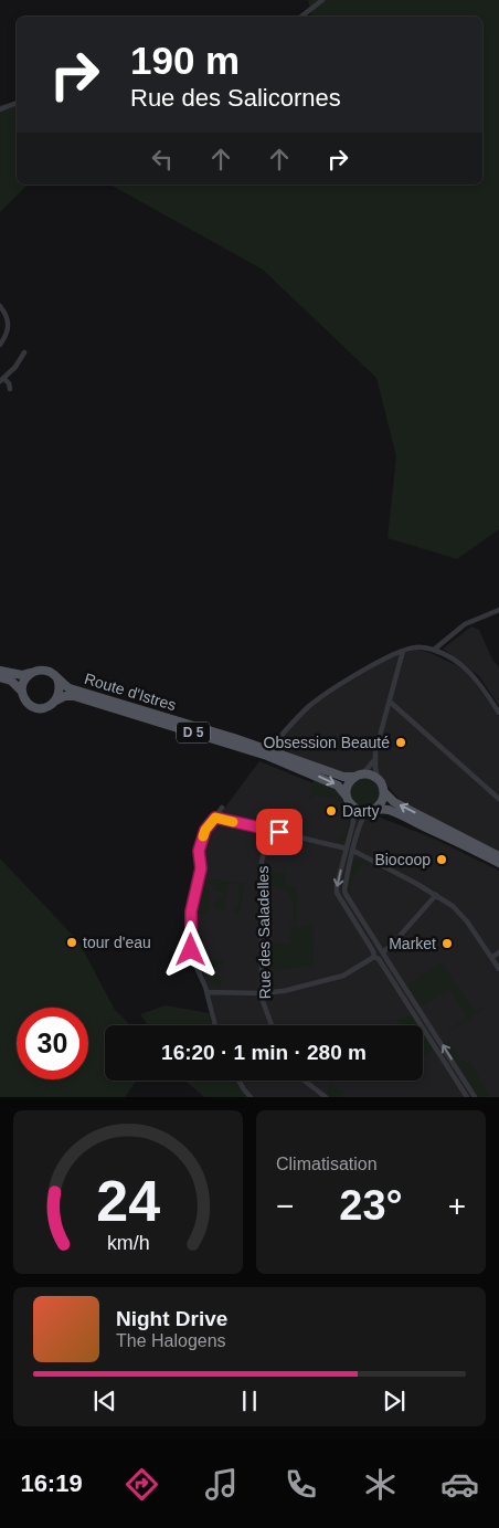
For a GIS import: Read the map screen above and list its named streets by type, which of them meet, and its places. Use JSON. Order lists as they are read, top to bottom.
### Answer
{
  "streets": {
    "main road": ["Route d'Istres", "D 5"],
    "street": ["Rue des Saladelles"]
  },
  "places": [
    "Obsession Beauté",
    "Darty",
    "Biocoop",
    "tour d'eau",
    "Market"
  ],
  "page": {
    "turn": ["190 m", "Rue des Salicornes"],
    "limit": "30",
    "trip": "16:20 · 1 min · 280 m",
    "tile": "Climatisation",
    "heat": ["−", "23°", "+"],
    "song": ["Night Drive", "The Halogens"],
    "tabs": "16:19",
    "gauge": ["24", "km/h"]
  }
}
